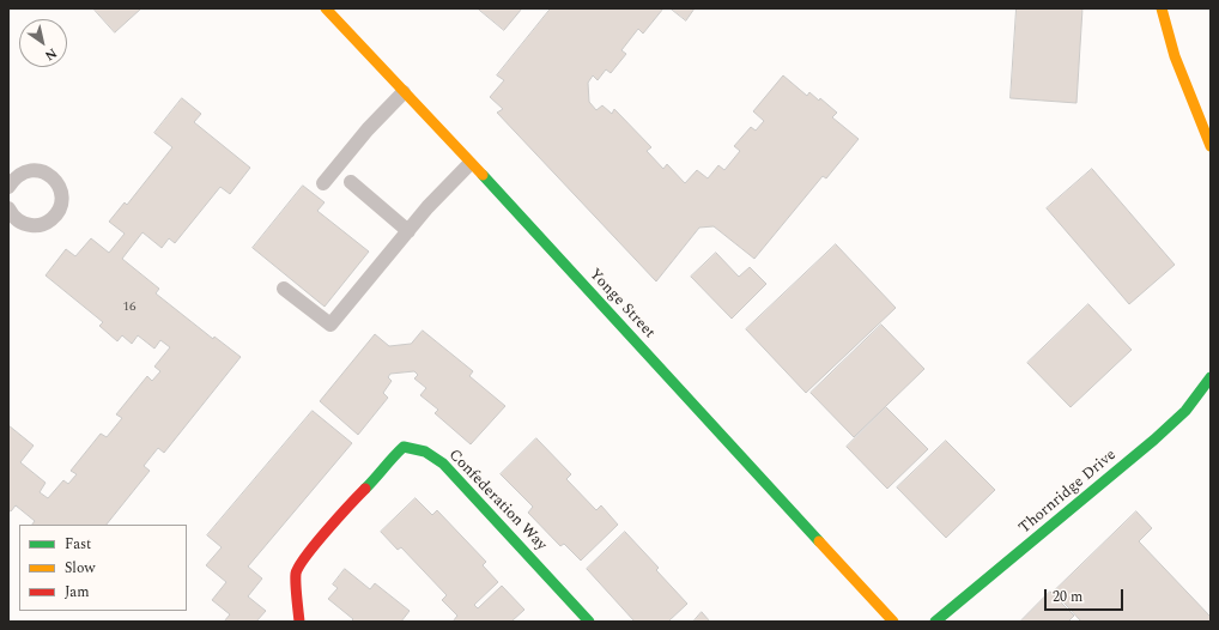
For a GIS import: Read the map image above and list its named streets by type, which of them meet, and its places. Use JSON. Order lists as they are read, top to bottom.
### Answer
{
  "streets": {
    "street": ["Yonge Street", "Thornridge Drive", "Confederation Way"]
  },
  "house_numbers": ["16"],
  "legend": ["Fast", "Slow", "Jam"],
  "scale_bar": "20 m",
  "north": "bottom right"
}
